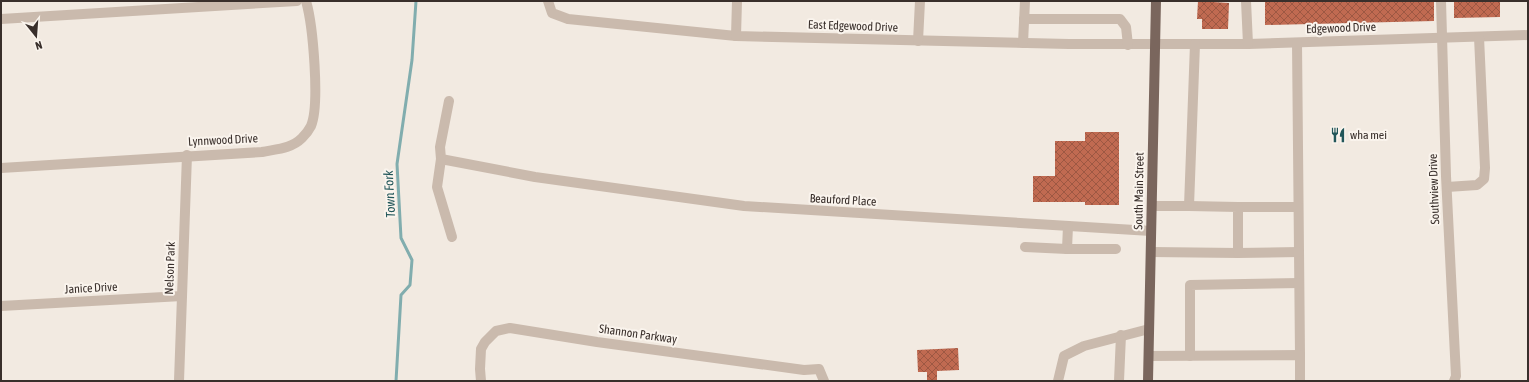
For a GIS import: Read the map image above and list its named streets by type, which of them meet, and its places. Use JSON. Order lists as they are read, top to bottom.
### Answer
{
  "streets": {
    "main road": ["South Main Street"],
    "street": [
      "East Edgewood Drive",
      "Edgewood Drive",
      "Lynnwood Drive",
      "Southview Drive",
      "Beauford Place",
      "Nelson Park",
      "Janice Drive",
      "Shannon Parkway"
    ]
  },
  "crossings": [
    ["East Edgewood Drive", "Edgewood Drive"],
    ["East Edgewood Drive", "South Main Street"],
    ["Edgewood Drive", "Southview Drive"],
    ["Edgewood Drive", "South Main Street"],
    ["Lynnwood Drive", "Nelson Park"],
    ["South Main Street", "Beauford Place"],
    ["Nelson Park", "Janice Drive"]
  ],
  "water": ["Town Fork"],
  "places": {
    "restaurant": ["wha mei"]
  },
  "north": "bottom"
}
